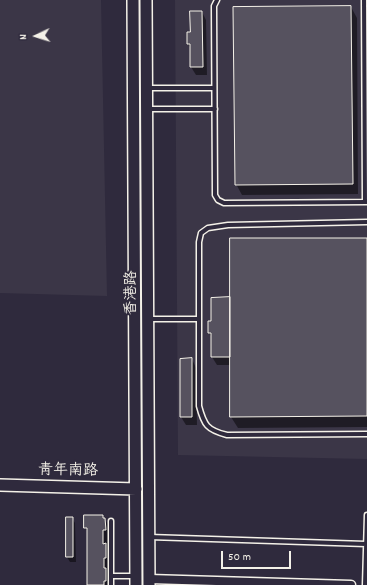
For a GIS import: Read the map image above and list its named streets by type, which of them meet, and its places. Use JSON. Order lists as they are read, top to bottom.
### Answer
{
  "streets": {
    "main road": ["香港路", "青年南路"]
  },
  "crossings": [
    ["香港路", "青年南路"]
  ],
  "scale_bar": "50 m",
  "north": "left"
}
